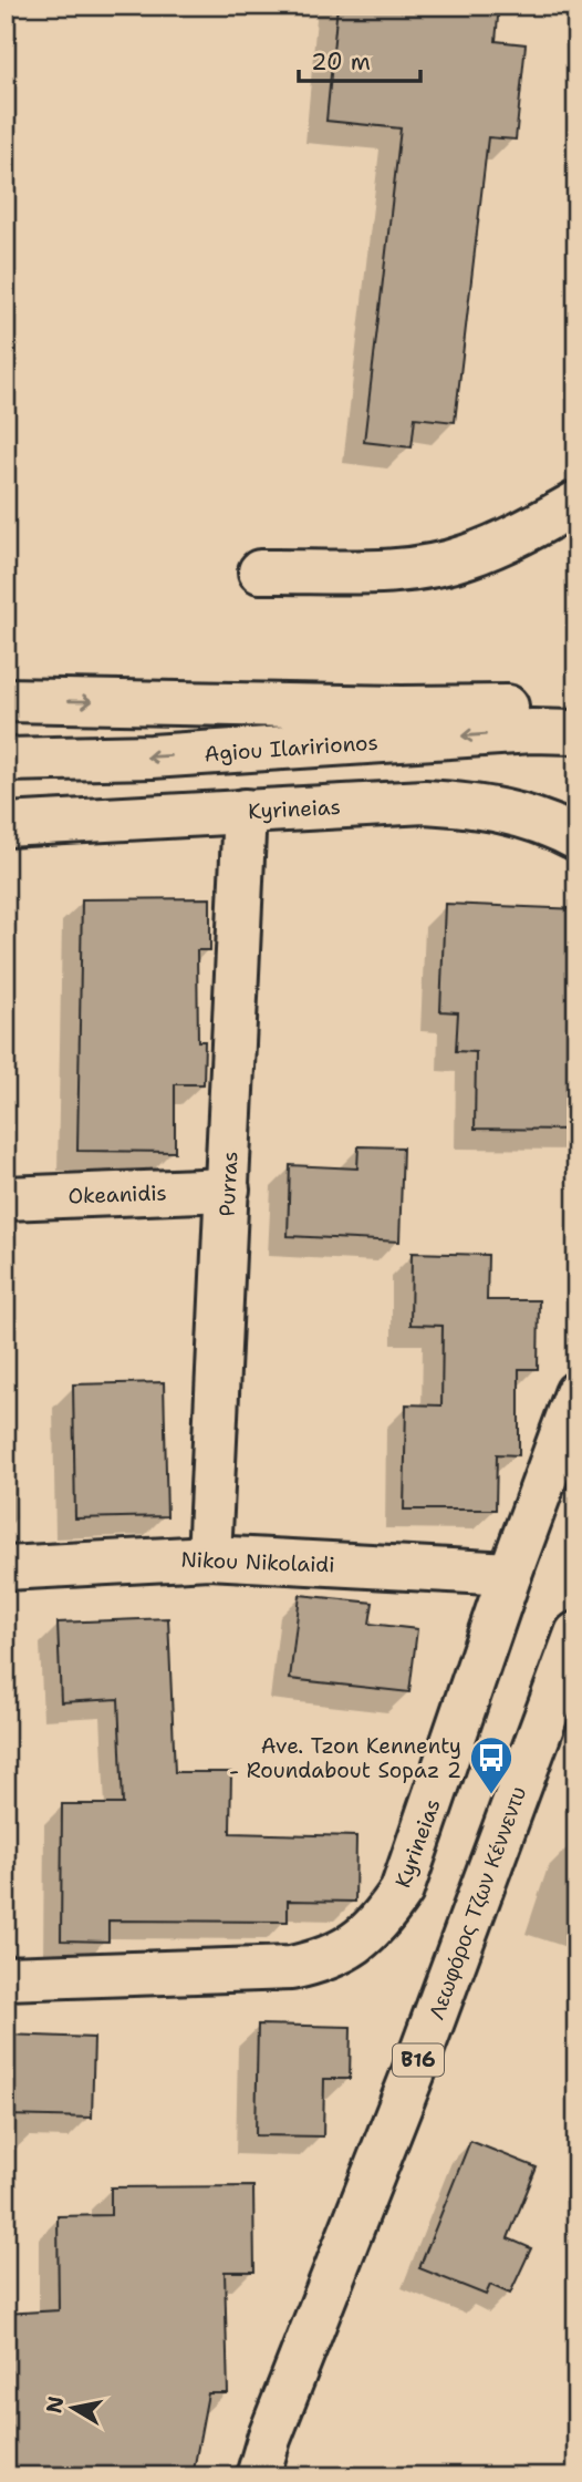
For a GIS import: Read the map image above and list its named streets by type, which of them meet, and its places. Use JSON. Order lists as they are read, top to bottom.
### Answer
{
  "streets": {
    "street": [
      "Agiou Ilaririonos",
      "Kyrineias",
      "Purras",
      "Okeanidis",
      "Nikou Nikolaidi",
      "Λεωφόρος Τζων Κέννεντυ",
      "B16"
    ]
  },
  "crossings": [
    ["Kyrineias", "Purras"],
    ["Kyrineias", "Nikou Nikolaidi"],
    ["Purras", "Okeanidis"],
    ["Purras", "Nikou Nikolaidi"]
  ],
  "places": {
    "bus stop": ["Ave. Tzon Kennenty - Roundabout Sopaz 2"]
  },
  "scale_bar": "20 m",
  "north": "left"
}
